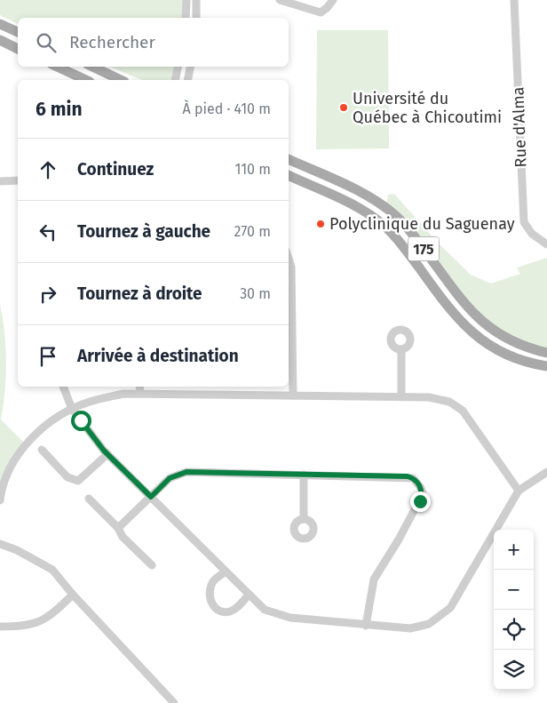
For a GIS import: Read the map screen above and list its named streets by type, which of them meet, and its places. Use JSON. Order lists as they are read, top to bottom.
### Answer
{
  "streets": {
    "main road": ["175"],
    "street": ["Rue d'Alma"]
  },
  "places": ["Université du Québec à Chicoutimi", "Polyclinique du Saguenay"],
  "page": {
    "search": "Rechercher",
    "heading": ["6 min", "À pied · 410 m"],
    "list": [
      ["Continuez", "110 m"],
      ["Tournez à gauche", "270 m"],
      ["Tournez à droite", "30 m"],
      "Arrivée à destination"
    ],
    "map_buttons": ["+", "−"]
  }
}
